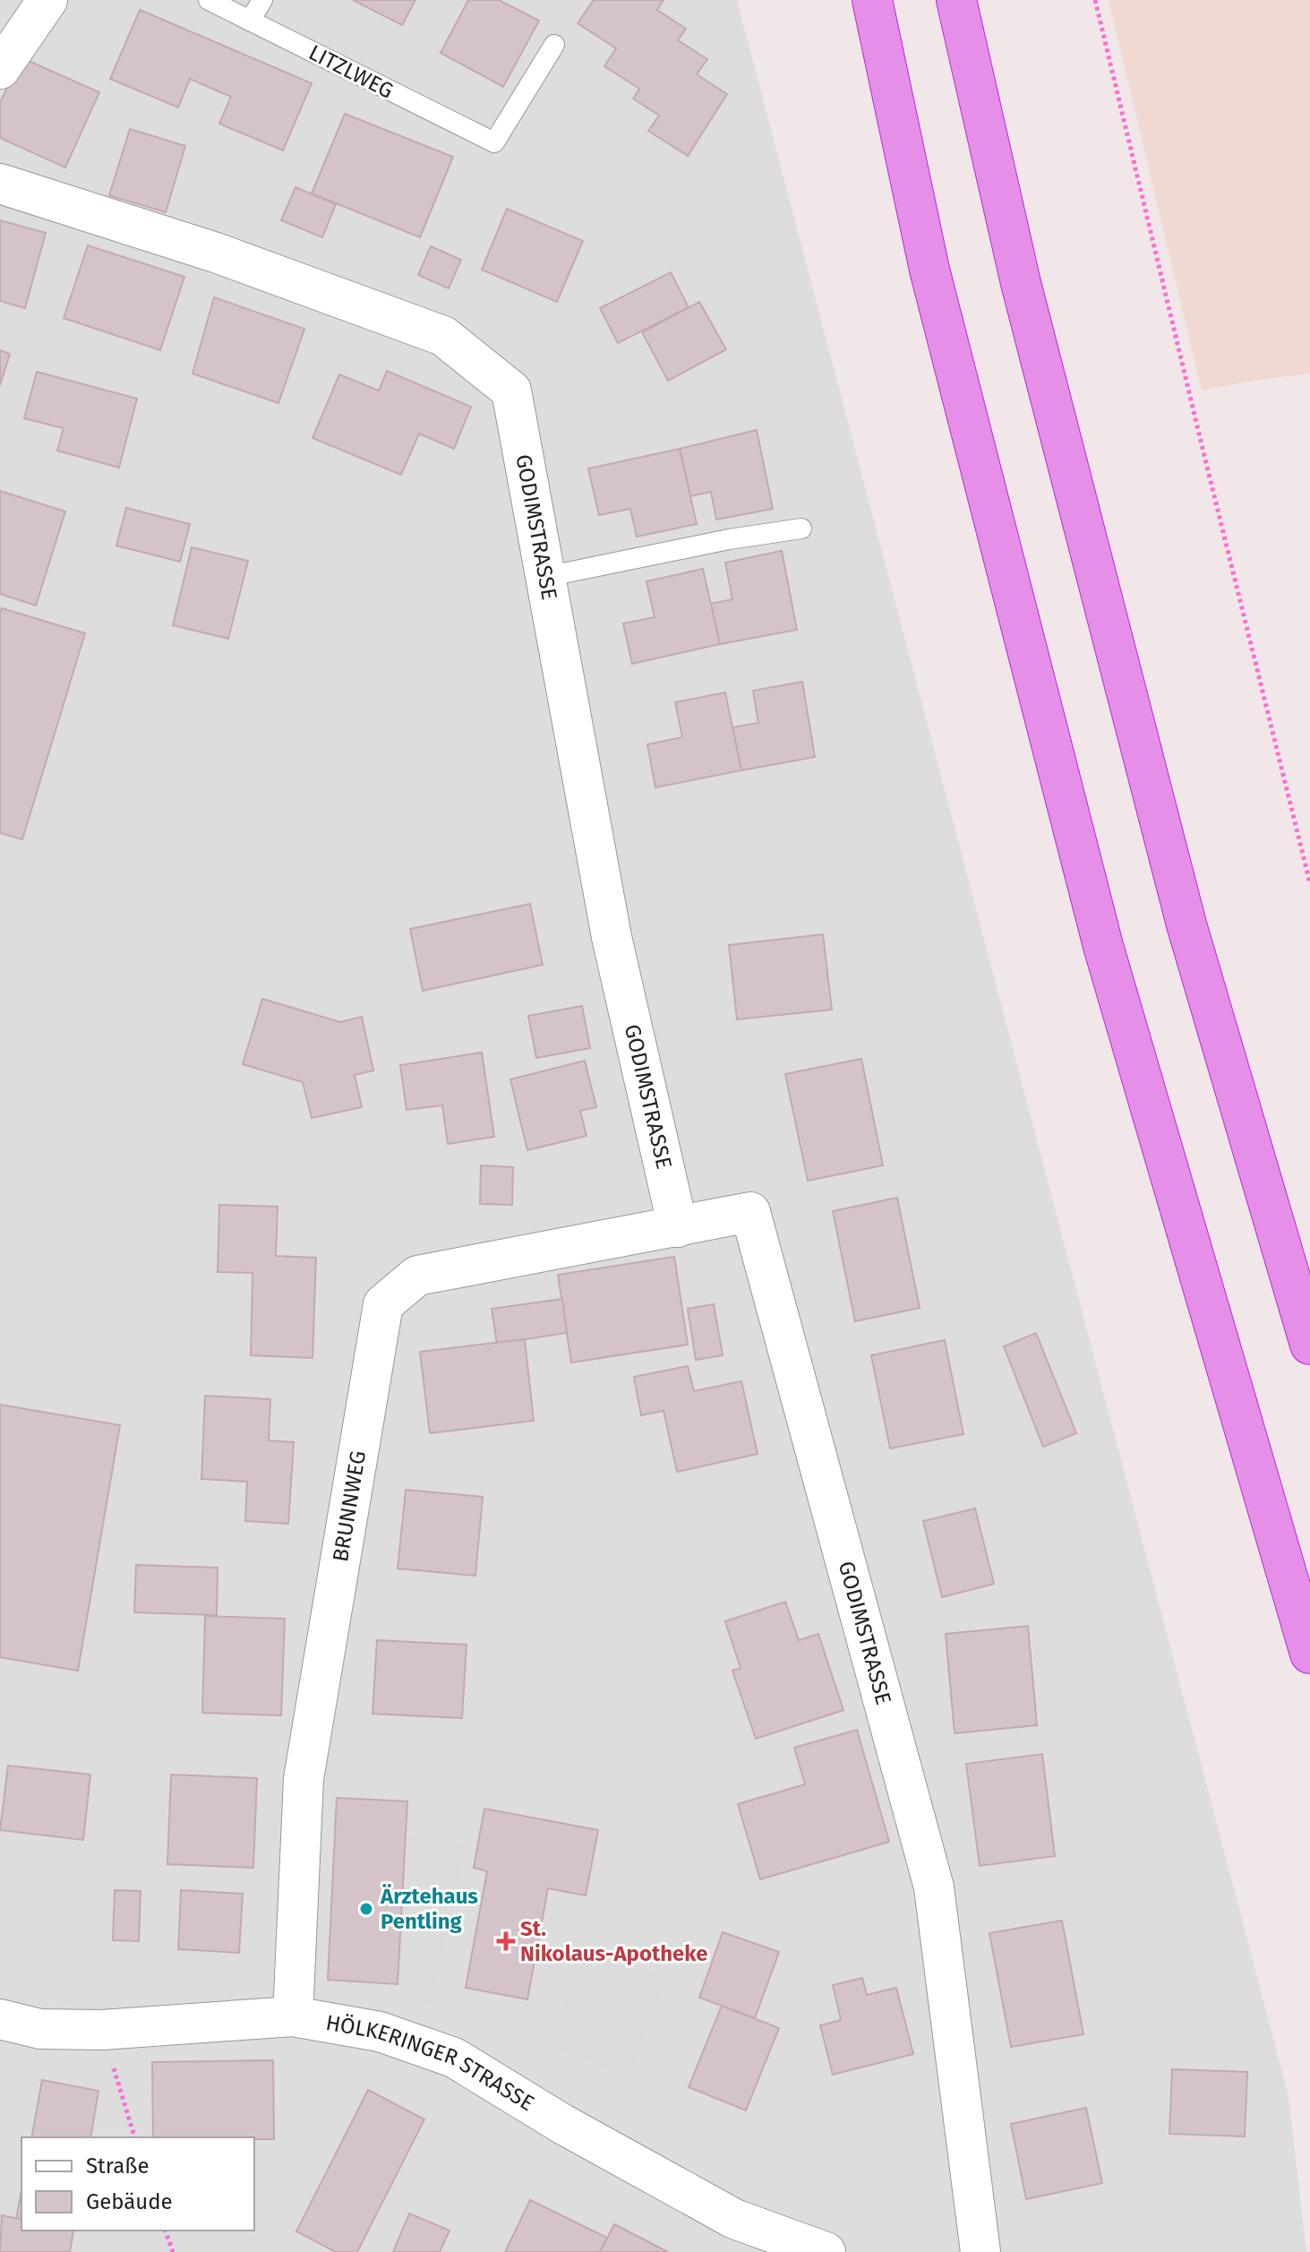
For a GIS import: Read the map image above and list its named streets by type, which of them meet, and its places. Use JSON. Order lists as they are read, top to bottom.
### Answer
{
  "streets": {
    "street": ["GODIMSTRASSE", "BRUNNWEG", "HÖLKERINGER STRASSE"],
    "lane": ["LITZLWEG"]
  },
  "crossings": [
    ["GODIMSTRASSE", "BRUNNWEG"],
    ["BRUNNWEG", "HÖLKERINGER STRASSE"]
  ],
  "places": {
    "other": ["Ärztehaus Pentling"],
    "health": ["St. Nikolaus-Apotheke"]
  },
  "legend": ["Straße", "Gebäude"]
}
